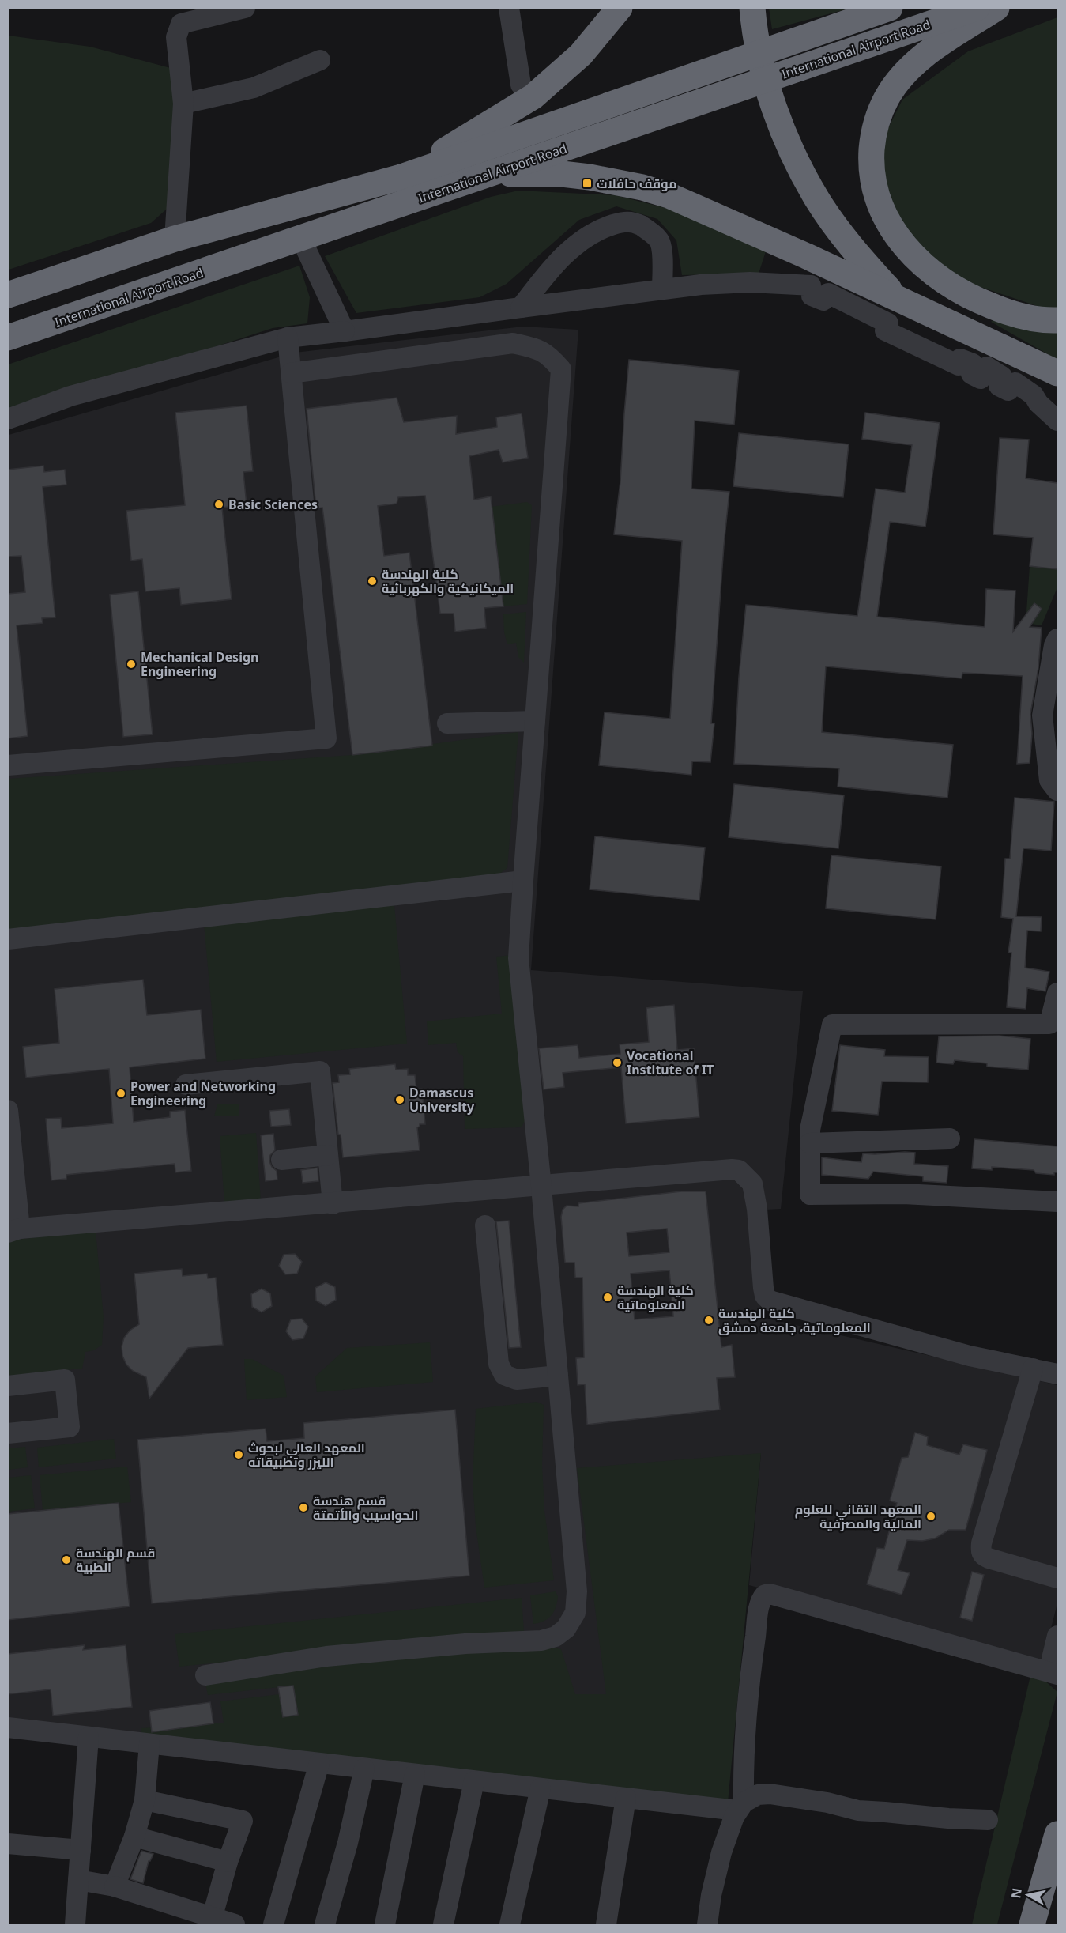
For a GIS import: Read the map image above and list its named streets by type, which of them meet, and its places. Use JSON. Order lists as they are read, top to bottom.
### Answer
{
  "streets": {
    "highway": ["International Airport Road"]
  },
  "places": {
    "transit": ["موقف حافلات"],
    "other": [
      "Basic Sciences",
      "كلية الهندسة الميكانيكية والكهربائية",
      "Mechanical Design Engineering",
      "Vocational Institute of IT",
      "Power and Networking Engineering",
      "Damascus University",
      "كلية الهندسة المعلوماتية",
      "كلية الهندسة المعلوماتية، جامعة دمشق",
      "المعهد العالي لبحوث الليزر وتطبيقاته",
      "قسم هندسة الحواسيب والأتمتة",
      "المعهد التقاني للعلوم المالية والمصرفية",
      "قسم الهندسة الطبية"
    ]
  },
  "north": "left"
}
